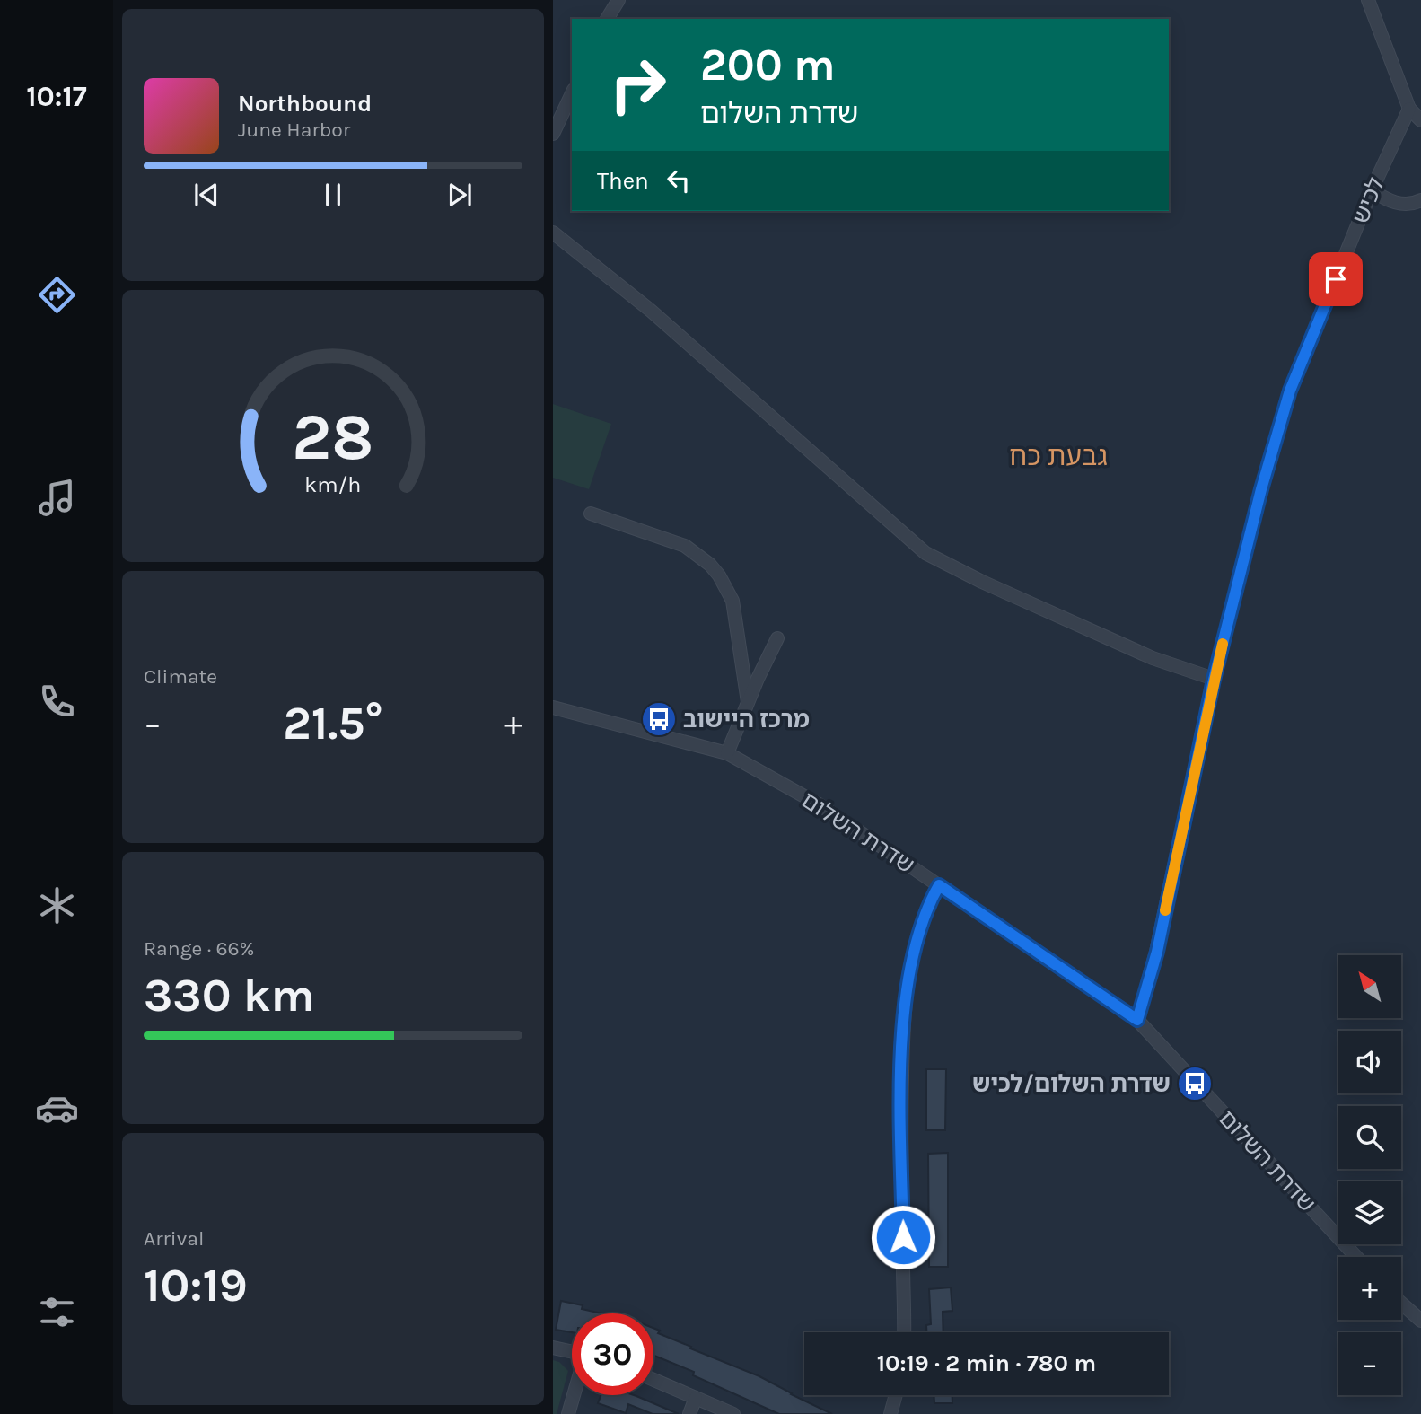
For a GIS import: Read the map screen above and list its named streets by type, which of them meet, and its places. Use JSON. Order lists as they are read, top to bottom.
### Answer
{
  "streets": {
    "street": ["לכיש", "שדרת השלום"]
  },
  "crossings": [
    ["לכיש", "שדרת השלום"]
  ],
  "districts": ["גבעת כח"],
  "places": {
    "bus stop": ["מרכז היישוב", "שדרת השלום/לכיש"]
  },
  "north": "top left",
  "page": {
    "tabs": "10:17",
    "turn": ["200 m", "שדרת השלום"],
    "song": ["Northbound", "June Harbor"],
    "then": "Then",
    "tile": [
      "Climate",
      ["Range · 66%", "330 km"],
      ["Arrival", "10:19"]
    ],
    "heat": ["−", "21.5°", "+"],
    "map_buttons": ["+", "−"],
    "limit": "30",
    "trip": "10:19 · 2 min · 780 m",
    "gauge": ["28", "km/h"]
  }
}
